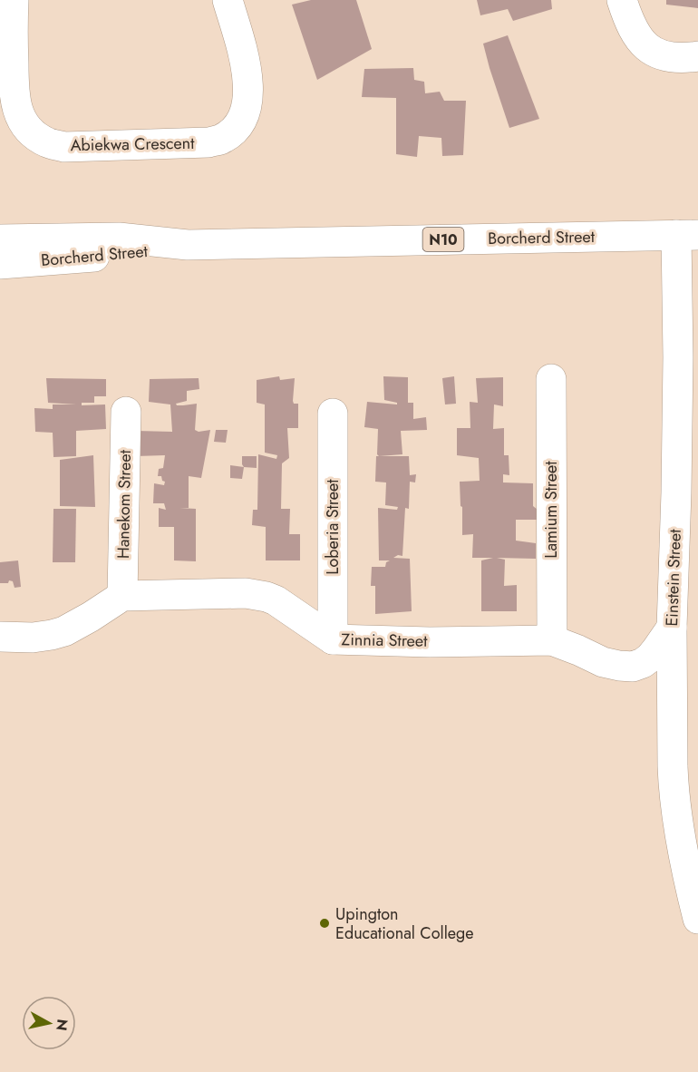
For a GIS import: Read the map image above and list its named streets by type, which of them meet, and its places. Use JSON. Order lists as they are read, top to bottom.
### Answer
{
  "streets": {
    "main road": [
      "Abiekwa Crescent",
      "Borcherd Street",
      "N10",
      "Hanekom Street",
      "Lamium Street",
      "Loberia Street",
      "Einstein Street",
      "Zinnia Street"
    ]
  },
  "crossings": [
    ["Borcherd Street", "Einstein Street"],
    ["Hanekom Street", "Zinnia Street"],
    ["Lamium Street", "Zinnia Street"],
    ["Loberia Street", "Zinnia Street"],
    ["Einstein Street", "Zinnia Street"]
  ],
  "places": ["Upington Educational College"],
  "north": "right"
}
